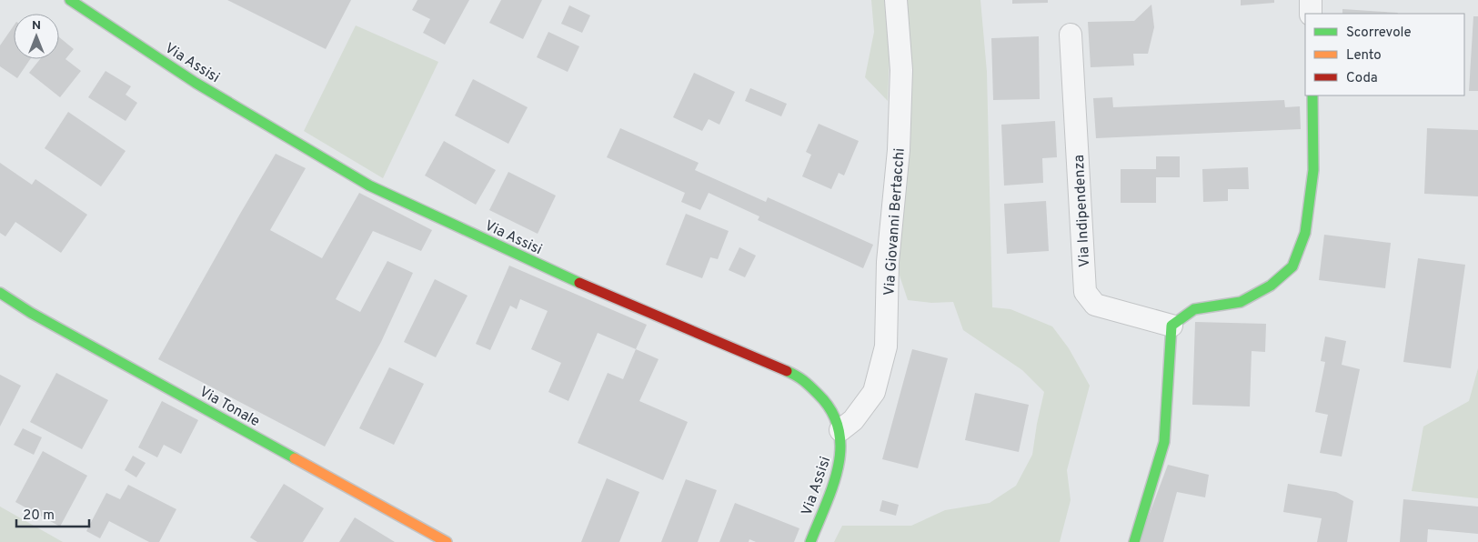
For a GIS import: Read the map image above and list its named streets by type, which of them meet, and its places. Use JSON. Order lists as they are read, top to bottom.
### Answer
{
  "streets": {
    "street": [
      "Via Assisi",
      "Via Indipendenza",
      "Via Giovanni Bertacchi",
      "Via Tonale"
    ]
  },
  "crossings": [
    ["Via Assisi", "Via Giovanni Bertacchi"]
  ],
  "legend": ["Scorrevole", "Lento", "Coda"],
  "scale_bar": "20 m",
  "north": "top"
}
